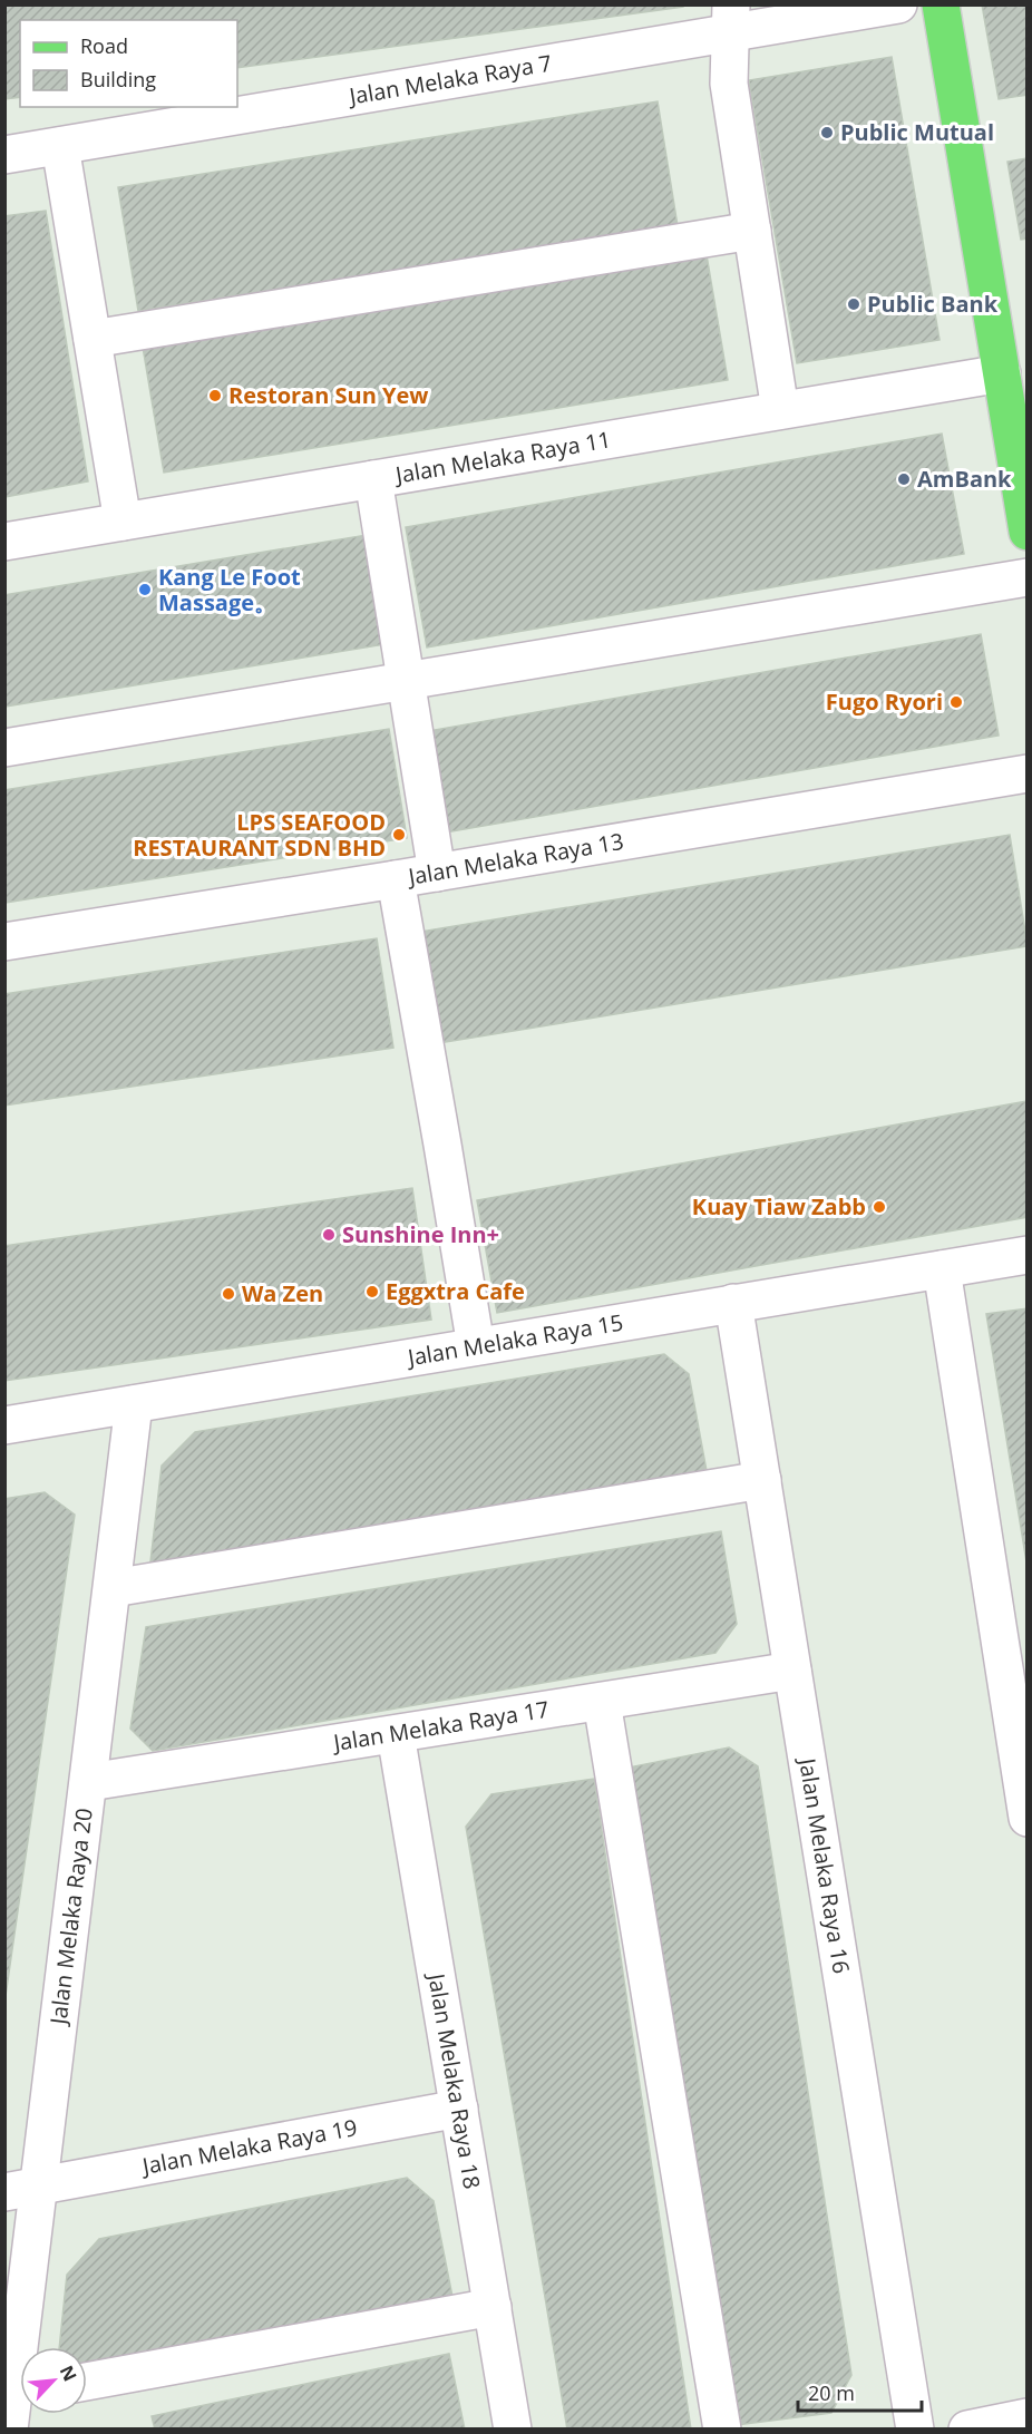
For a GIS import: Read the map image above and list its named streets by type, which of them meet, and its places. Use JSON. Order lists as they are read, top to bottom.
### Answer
{
  "streets": {
    "street": [
      "Jalan Melaka Raya 7",
      "Jalan Melaka Raya 11",
      "Jalan Melaka Raya 13",
      "Jalan Melaka Raya 15",
      "Jalan Melaka Raya 17",
      "Jalan Melaka Raya 16",
      "Jalan Melaka Raya 20",
      "Jalan Melaka Raya 18",
      "Jalan Melaka Raya 19"
    ]
  },
  "crossings": [
    ["Jalan Melaka Raya 15", "Jalan Melaka Raya 16"],
    ["Jalan Melaka Raya 15", "Jalan Melaka Raya 20"],
    ["Jalan Melaka Raya 17", "Jalan Melaka Raya 16"],
    ["Jalan Melaka Raya 17", "Jalan Melaka Raya 20"],
    ["Jalan Melaka Raya 17", "Jalan Melaka Raya 18"],
    ["Jalan Melaka Raya 20", "Jalan Melaka Raya 19"],
    ["Jalan Melaka Raya 18", "Jalan Melaka Raya 19"]
  ],
  "places": [
    "Public Mutual",
    "Public Bank",
    "Restoran Sun Yew",
    "AmBank",
    "Kang Le Foot Massage。",
    "Fugo Ryori",
    "LPS SEAFOOD RESTAURANT SDN BHD",
    "Kuay Tiaw Zabb",
    "Sunshine Inn+",
    "Eggxtra Cafe",
    "Wa Zen"
  ],
  "legend": ["Road", "Building"],
  "scale_bar": "20 m",
  "north": "top right"
}
